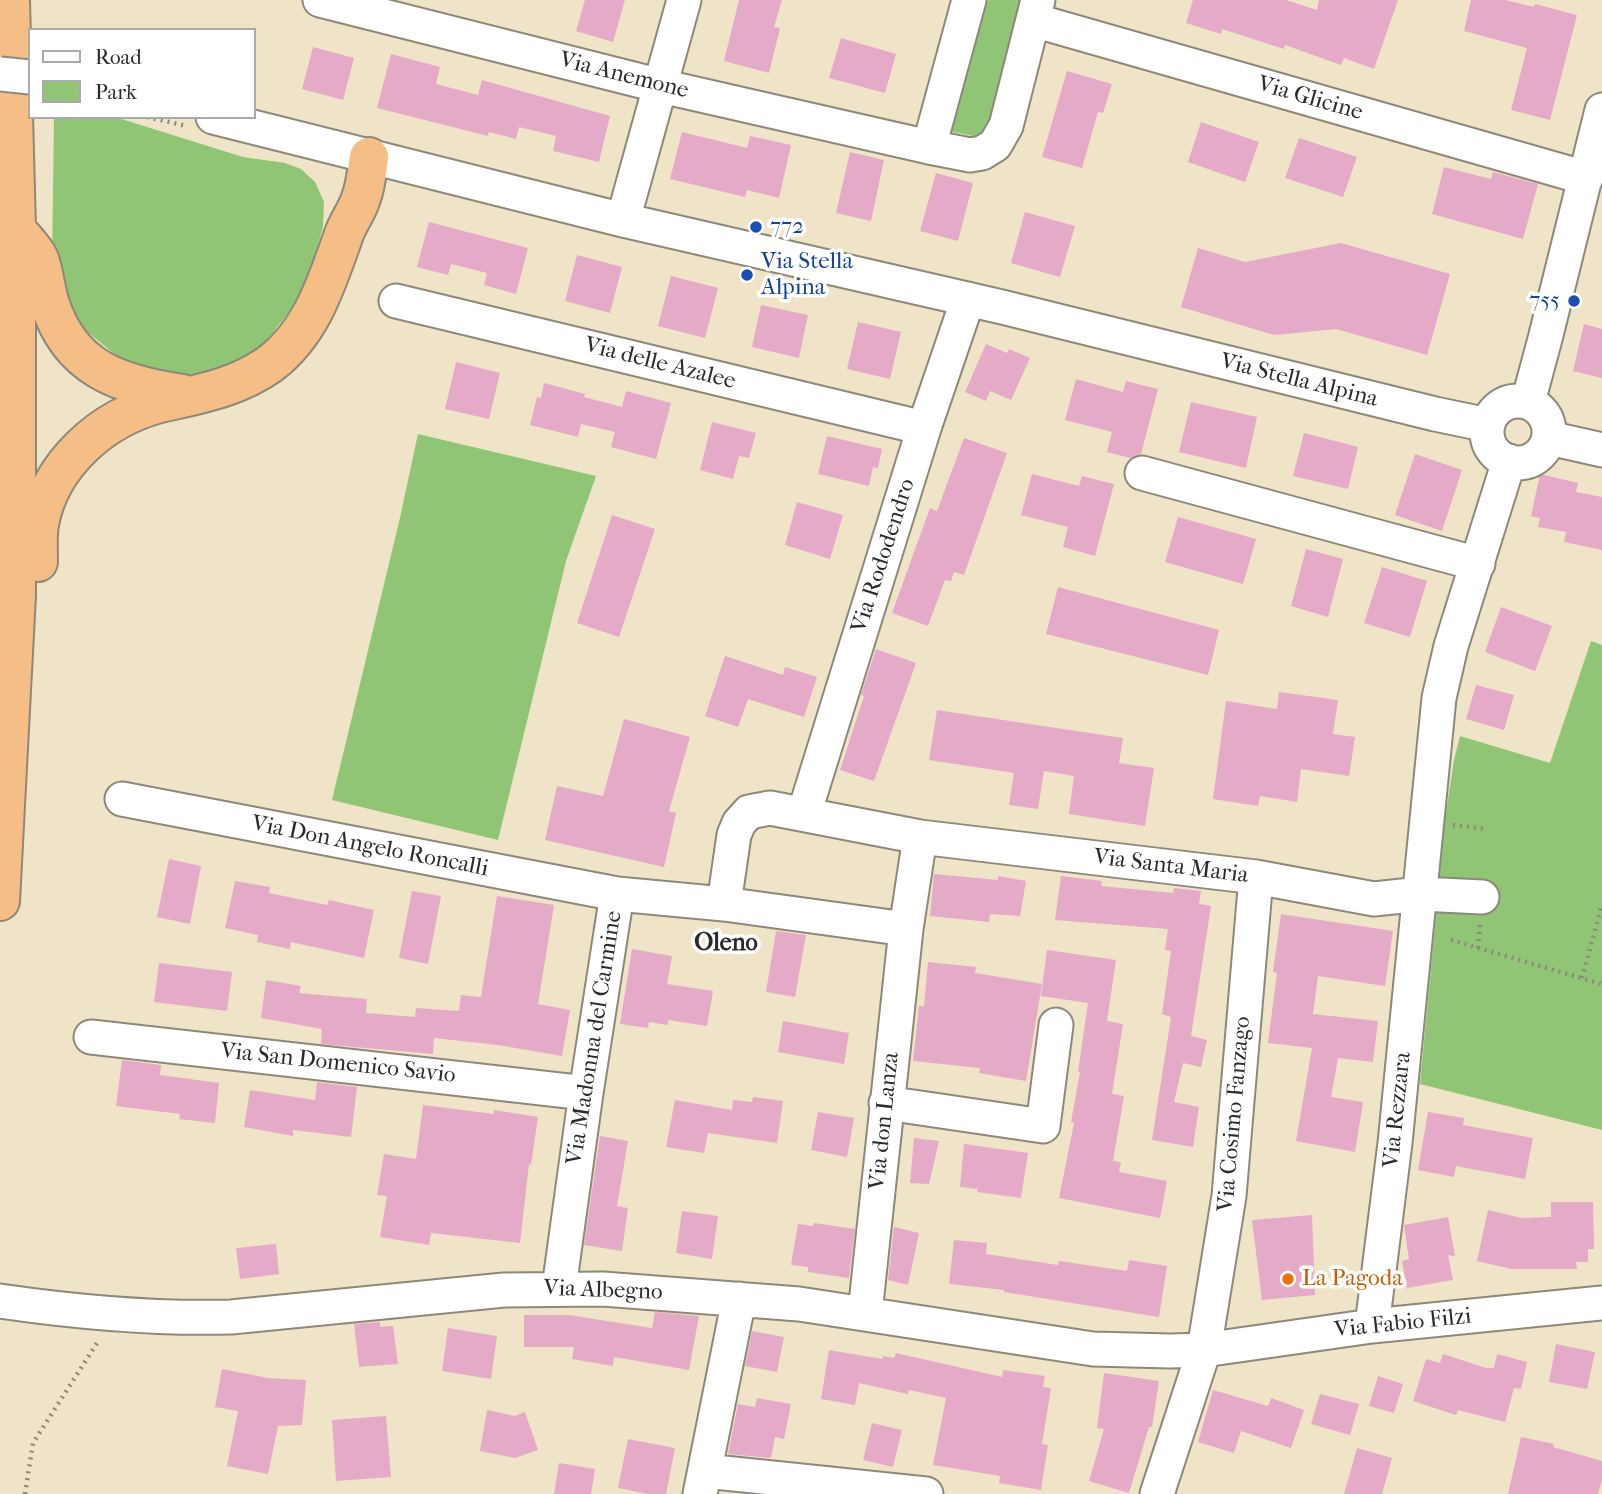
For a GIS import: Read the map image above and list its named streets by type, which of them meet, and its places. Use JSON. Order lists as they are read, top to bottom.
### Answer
{
  "streets": {
    "street": [
      "Via Anemone",
      "Via Glicine",
      "Via delle Azalee",
      "Via Stella Alpina",
      "Via Rododendro",
      "Via Don Angelo Roncalli",
      "Via Santa Maria",
      "Via Madonna del Carmine",
      "Via San Domenico Savio",
      "Via Rezzara",
      "Via Cosimo Fanzago",
      "Via don Lanza",
      "Via Albegno",
      "Via Fabio Filzi"
    ]
  },
  "crossings": [
    ["Via Anemone", "Via Glicine"],
    ["Via delle Azalee", "Via Rododendro"],
    ["Via Stella Alpina", "Via Rododendro"],
    ["Via Stella Alpina", "Via Rezzara"],
    ["Via Rododendro", "Via Santa Maria"],
    ["Via Don Angelo Roncalli", "Via Madonna del Carmine"],
    ["Via Santa Maria", "Via Madonna del Carmine"],
    ["Via Santa Maria", "Via Rezzara"],
    ["Via Santa Maria", "Via Cosimo Fanzago"],
    ["Via Santa Maria", "Via don Lanza"],
    ["Via Madonna del Carmine", "Via San Domenico Savio"],
    ["Via Madonna del Carmine", "Via don Lanza"],
    ["Via Madonna del Carmine", "Via Albegno"],
    ["Via Rezzara", "Via Fabio Filzi"],
    ["Via Cosimo Fanzago", "Via Albegno"],
    ["Via Cosimo Fanzago", "Via Fabio Filzi"],
    ["Via don Lanza", "Via Albegno"],
    ["Via Albegno", "Via Fabio Filzi"]
  ],
  "districts": ["Oleno"],
  "places": [
    "772",
    "Via Stella Alpina",
    "755",
    "La Pagoda"
  ],
  "legend": ["Road", "Park"]
}
